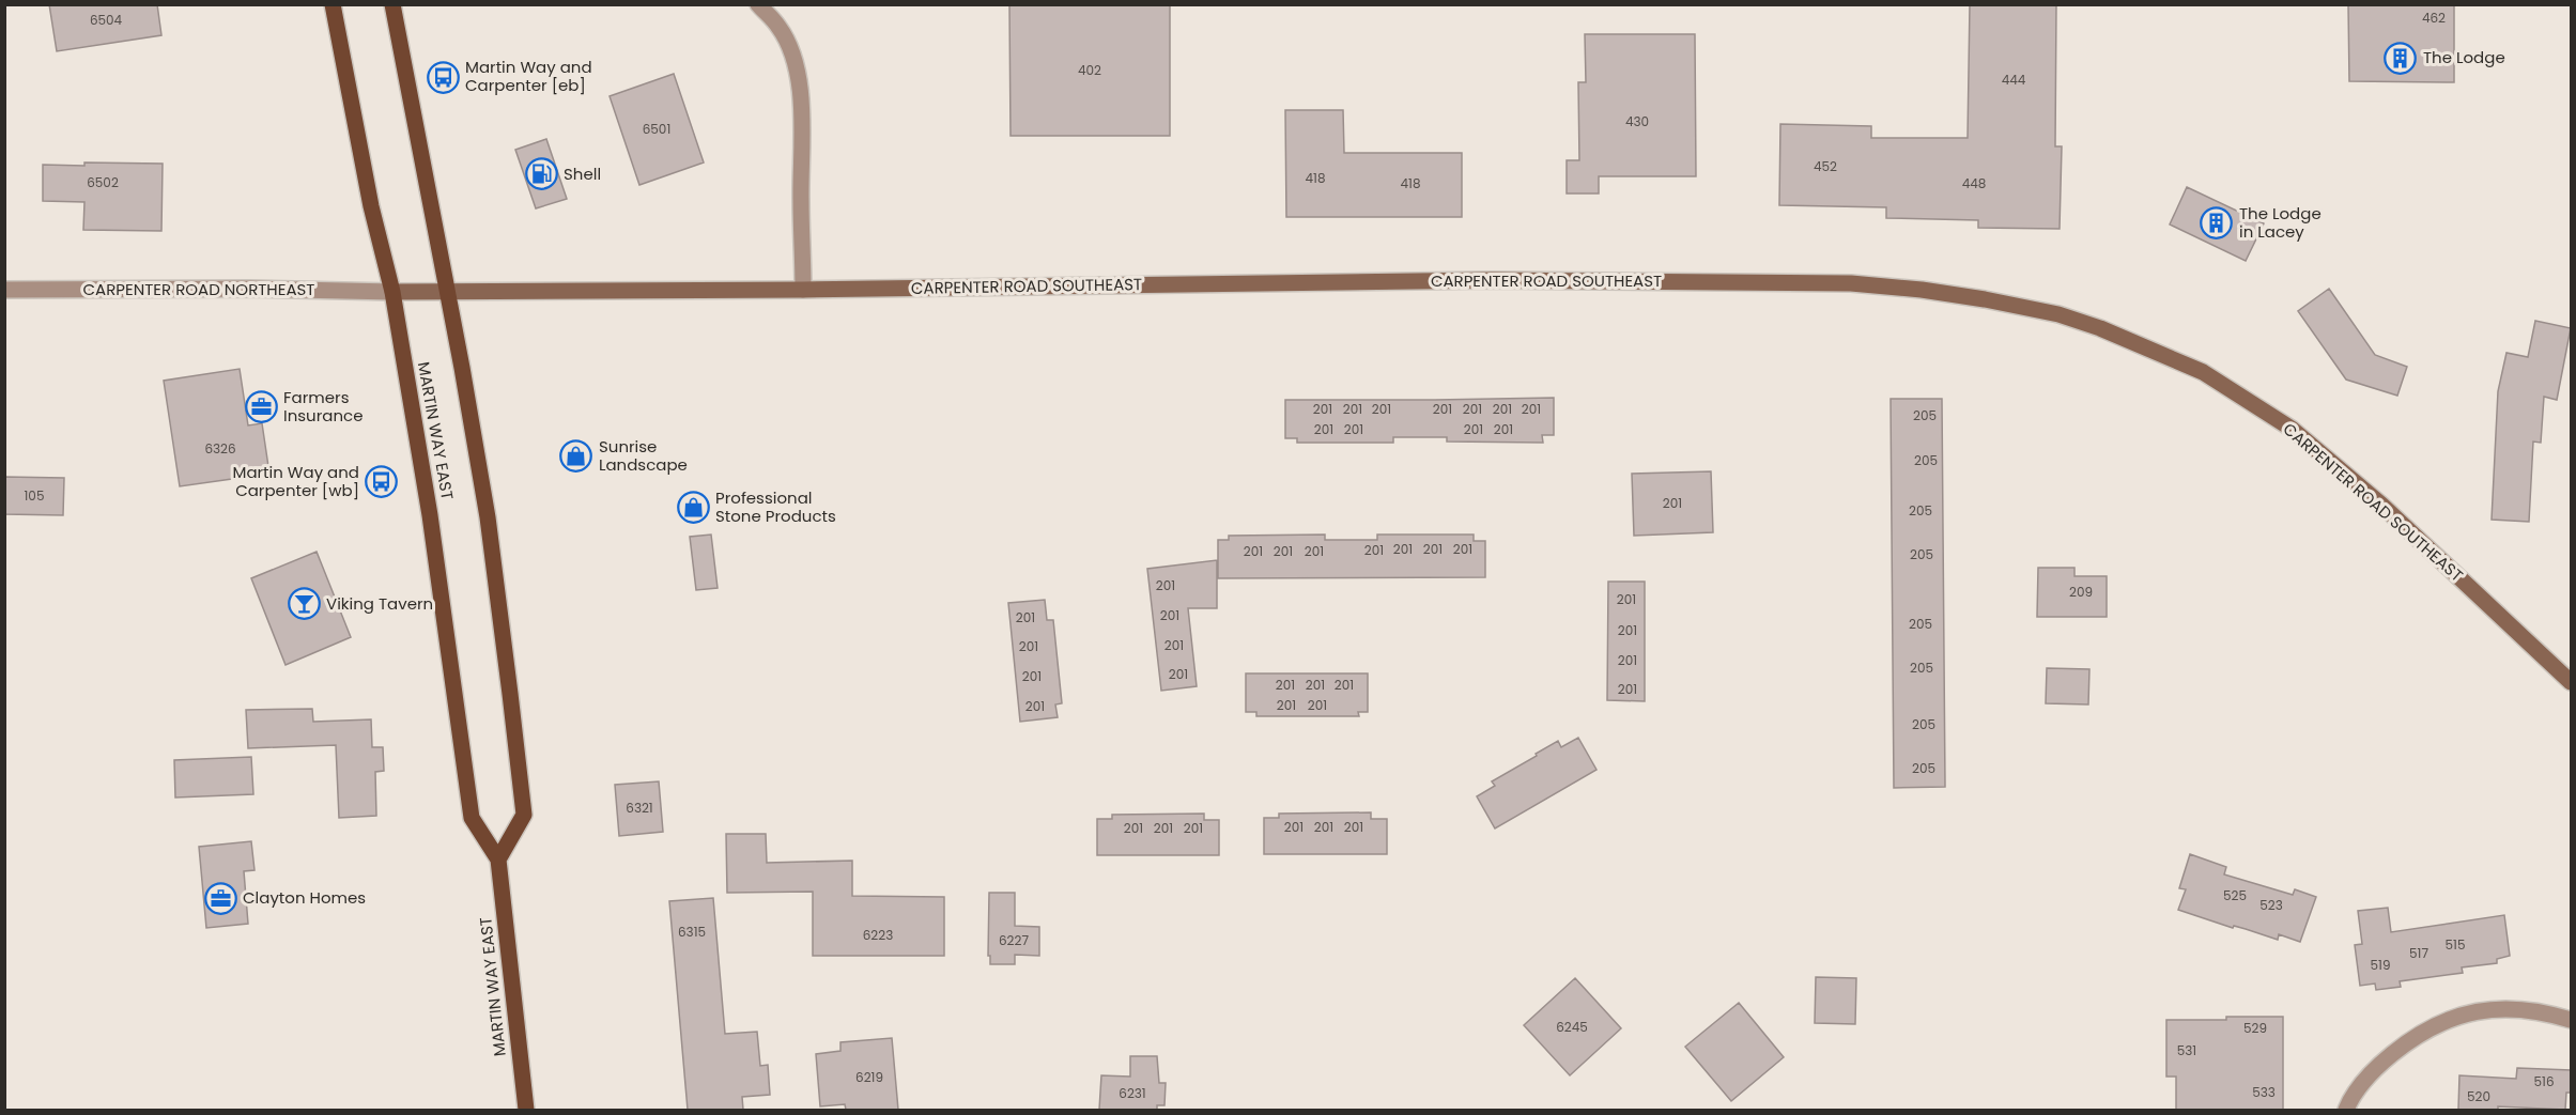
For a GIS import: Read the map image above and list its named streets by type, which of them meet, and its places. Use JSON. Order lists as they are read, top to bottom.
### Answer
{
  "streets": {
    "main road": ["CARPENTER ROAD SOUTHEAST", "MARTIN WAY EAST"],
    "street": ["CARPENTER ROAD NORTHEAST"]
  },
  "crossings": [
    ["CARPENTER ROAD SOUTHEAST", "CARPENTER ROAD NORTHEAST"],
    ["CARPENTER ROAD SOUTHEAST", "MARTIN WAY EAST"],
    ["CARPENTER ROAD NORTHEAST", "MARTIN WAY EAST"]
  ],
  "places": {
    "building": ["The Lodge", "The Lodge in Lacey"],
    "bus stop": ["Martin Way and Carpenter [eb]", "Martin Way and Carpenter [wb]"],
    "fuel station": ["Shell"],
    "office": ["Farmers Insurance", "Clayton Homes"],
    "shop": ["Sunrise Landscape", "Professional Stone Products"],
    "bar": ["Viking Tavern"]
  },
  "house_numbers": [
    "462",
    "6504",
    "402",
    "444",
    "430",
    "6501",
    "452",
    "418",
    "6502",
    "418",
    "448",
    "201",
    "201",
    "201",
    "201",
    "201",
    "201",
    "201",
    "205",
    "201",
    "201",
    "201",
    "201",
    "6326",
    "205",
    "105",
    "201",
    "205",
    "201",
    "201",
    "201",
    "201",
    "201",
    "201",
    "201",
    "205",
    "201",
    "209",
    "201",
    "201",
    "201",
    "205",
    "201",
    "201",
    "201",
    "201",
    "205",
    "201",
    "201",
    "201",
    "201",
    "201",
    "201",
    "201",
    "201",
    "201",
    "205",
    "205",
    "6321",
    "201",
    "201",
    "201",
    "201",
    "201",
    "201",
    "525",
    "523",
    "6315",
    "6223",
    "6227",
    "515",
    "517",
    "519",
    "6245",
    "529",
    "531",
    "6219",
    "516",
    "533",
    "6231",
    "520"
  ]
}
